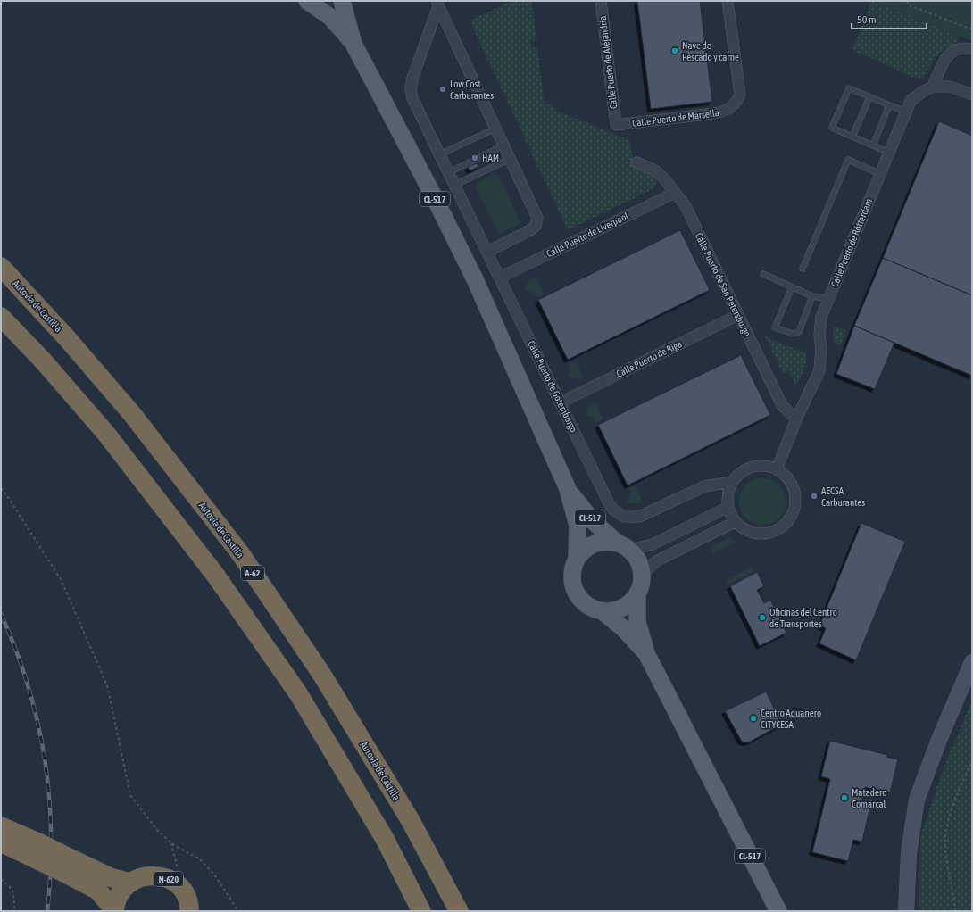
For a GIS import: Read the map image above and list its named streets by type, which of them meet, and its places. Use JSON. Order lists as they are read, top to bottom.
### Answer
{
  "streets": {
    "highway": ["Autovía de Castilla", "A-62", "N-620"],
    "main road": ["CL-517"],
    "street": [
      "Calle Puerto de Alejandría",
      "Calle Puerto de Marsella",
      "Calle Puerto de Liverpool",
      "Calle Puerto de Rótterdam",
      "Calle Puerto de San Petersburgo",
      "Calle Puerto de Riga",
      "Calle Puerto de Gotemburgo"
    ]
  },
  "crossings": [
    ["Calle Puerto de Alejandría", "Calle Puerto de Marsella"],
    ["Calle Puerto de Liverpool", "Calle Puerto de San Petersburgo"],
    ["Calle Puerto de Liverpool", "Calle Puerto de Gotemburgo"],
    ["Calle Puerto de Rótterdam", "Calle Puerto de San Petersburgo"],
    ["Calle Puerto de Rótterdam", "Calle Puerto de Gotemburgo"],
    ["Calle Puerto de San Petersburgo", "Calle Puerto de Riga"],
    ["Calle Puerto de Riga", "Calle Puerto de Gotemburgo"]
  ],
  "places": [
    "Nave de Pescado y carne",
    "Low Cost Carburantes",
    "HAM",
    "AECSA Carburantes",
    "Oficinas del Centro de Transportes",
    "Centro Aduanero CITYCESA",
    "Matadero Comarcal"
  ],
  "scale_bar": "50 m"
}
